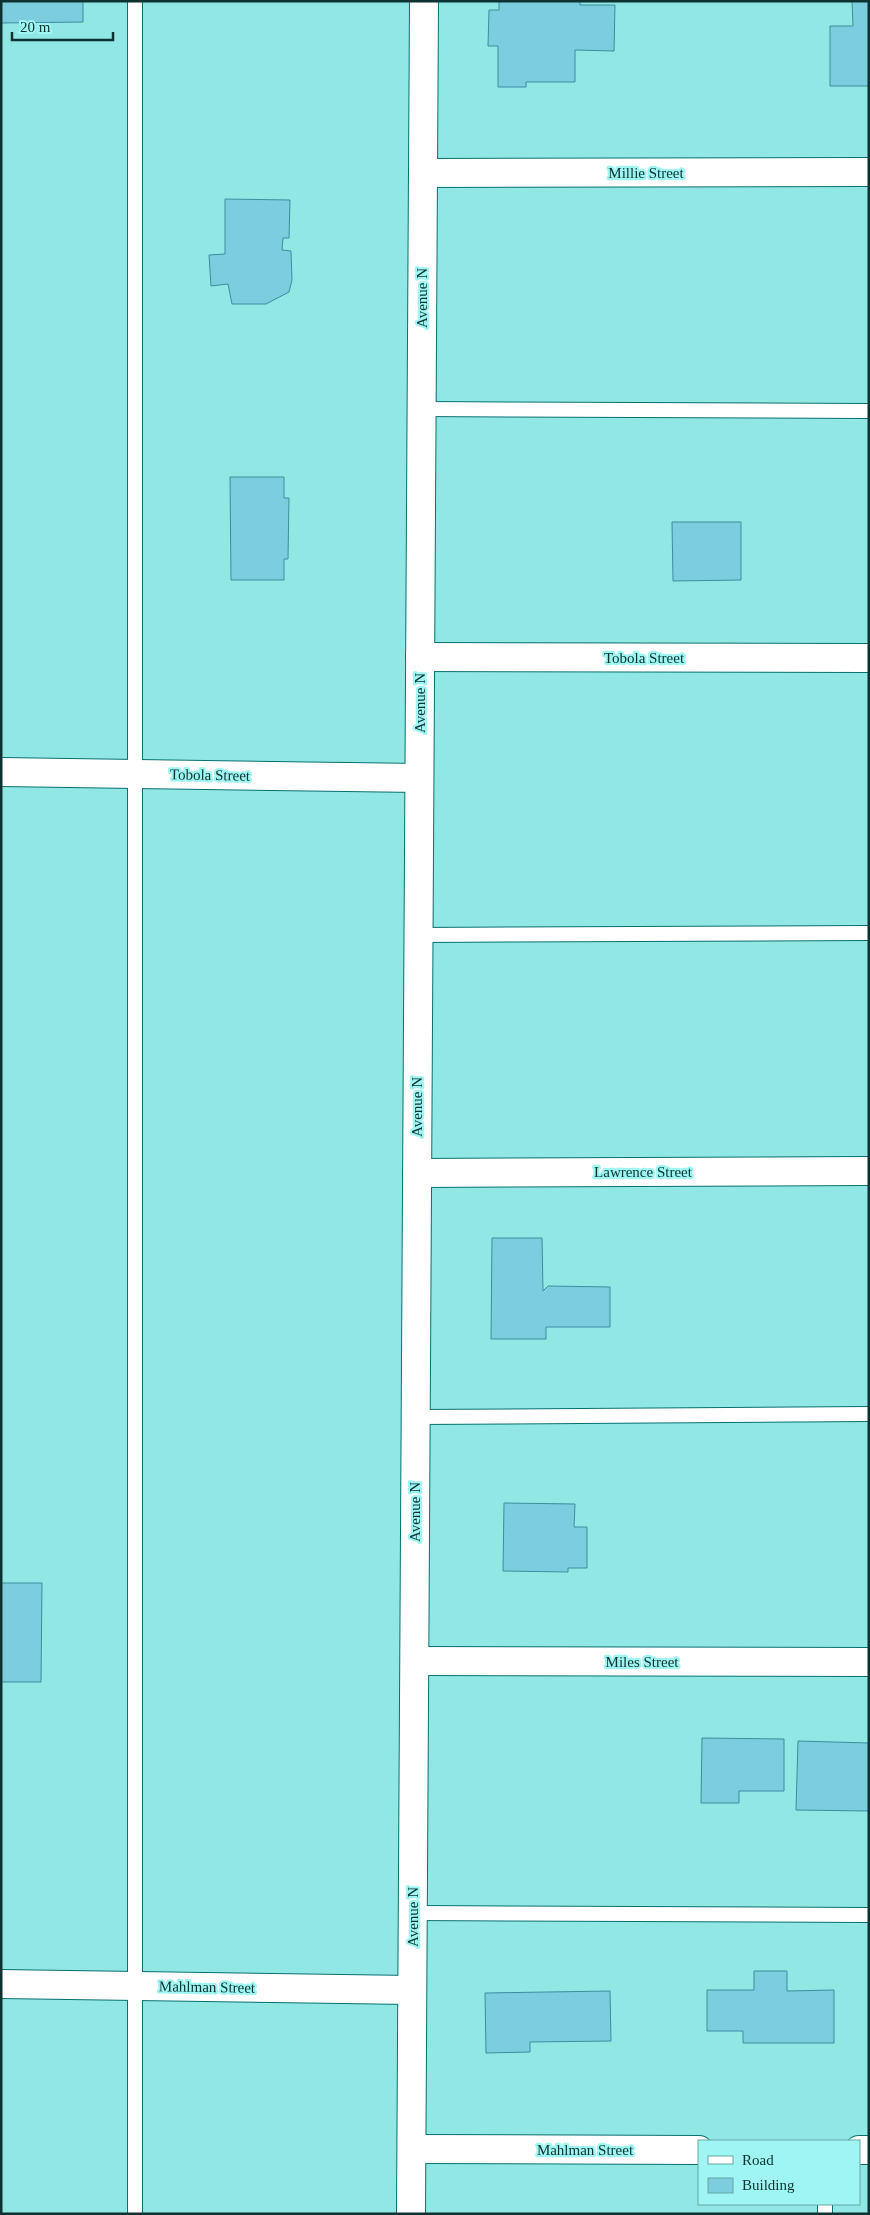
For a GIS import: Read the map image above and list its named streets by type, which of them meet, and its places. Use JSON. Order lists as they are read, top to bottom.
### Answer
{
  "streets": {
    "street": [
      "Millie Street",
      "Avenue N",
      "Tobola Street",
      "Lawrence Street",
      "Miles Street",
      "Mahlman Street"
    ]
  },
  "crossings": [
    ["Millie Street", "Avenue N"],
    ["Avenue N", "Tobola Street"],
    ["Avenue N", "Lawrence Street"],
    ["Avenue N", "Miles Street"],
    ["Avenue N", "Mahlman Street"]
  ],
  "legend": ["Road", "Building"],
  "scale_bar": "20 m"
}
